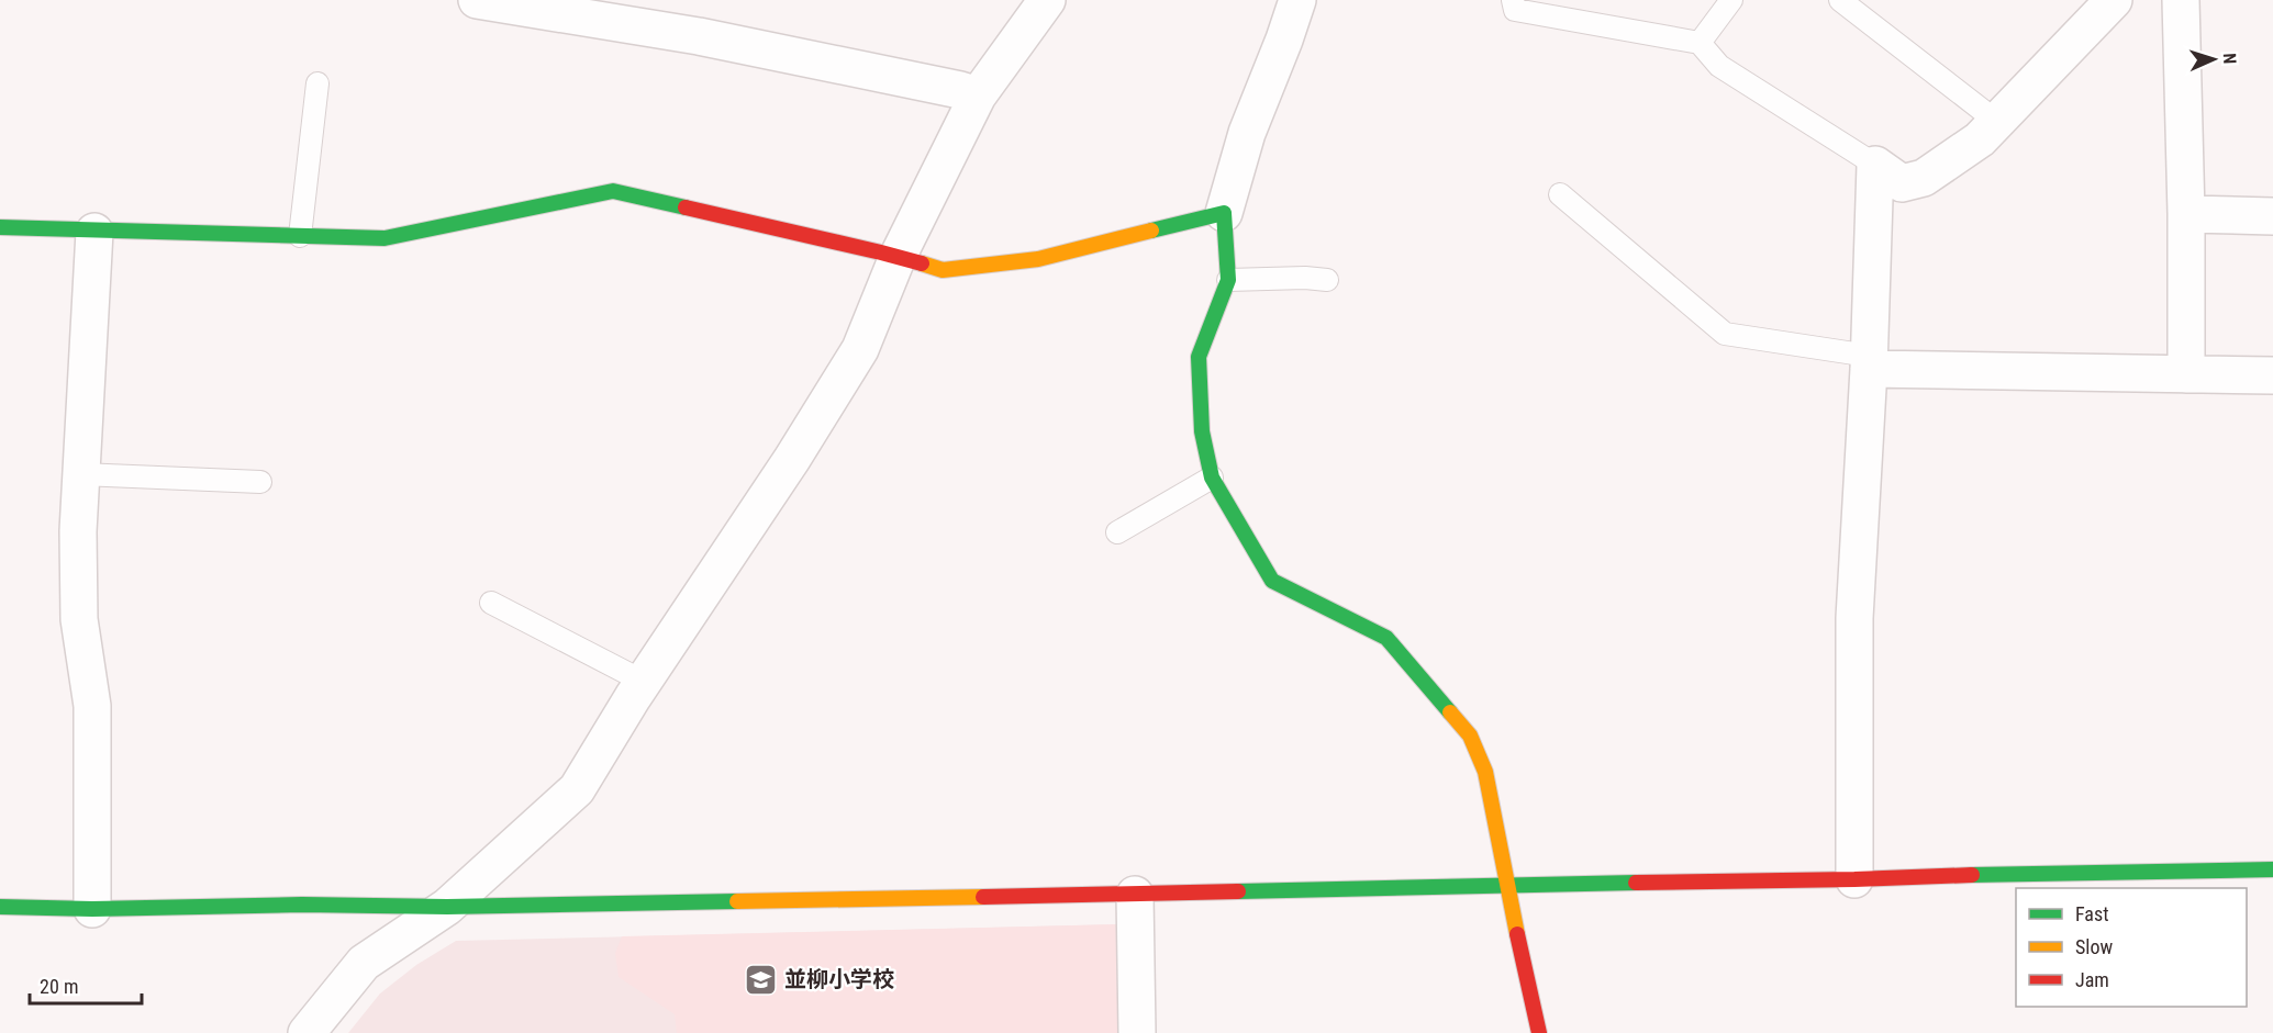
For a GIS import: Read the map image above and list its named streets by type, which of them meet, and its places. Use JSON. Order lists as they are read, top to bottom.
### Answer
{
  "places": {
    "school or university": ["並柳小学校"]
  },
  "legend": ["Fast", "Slow", "Jam"],
  "scale_bar": "20 m",
  "north": "right"
}
